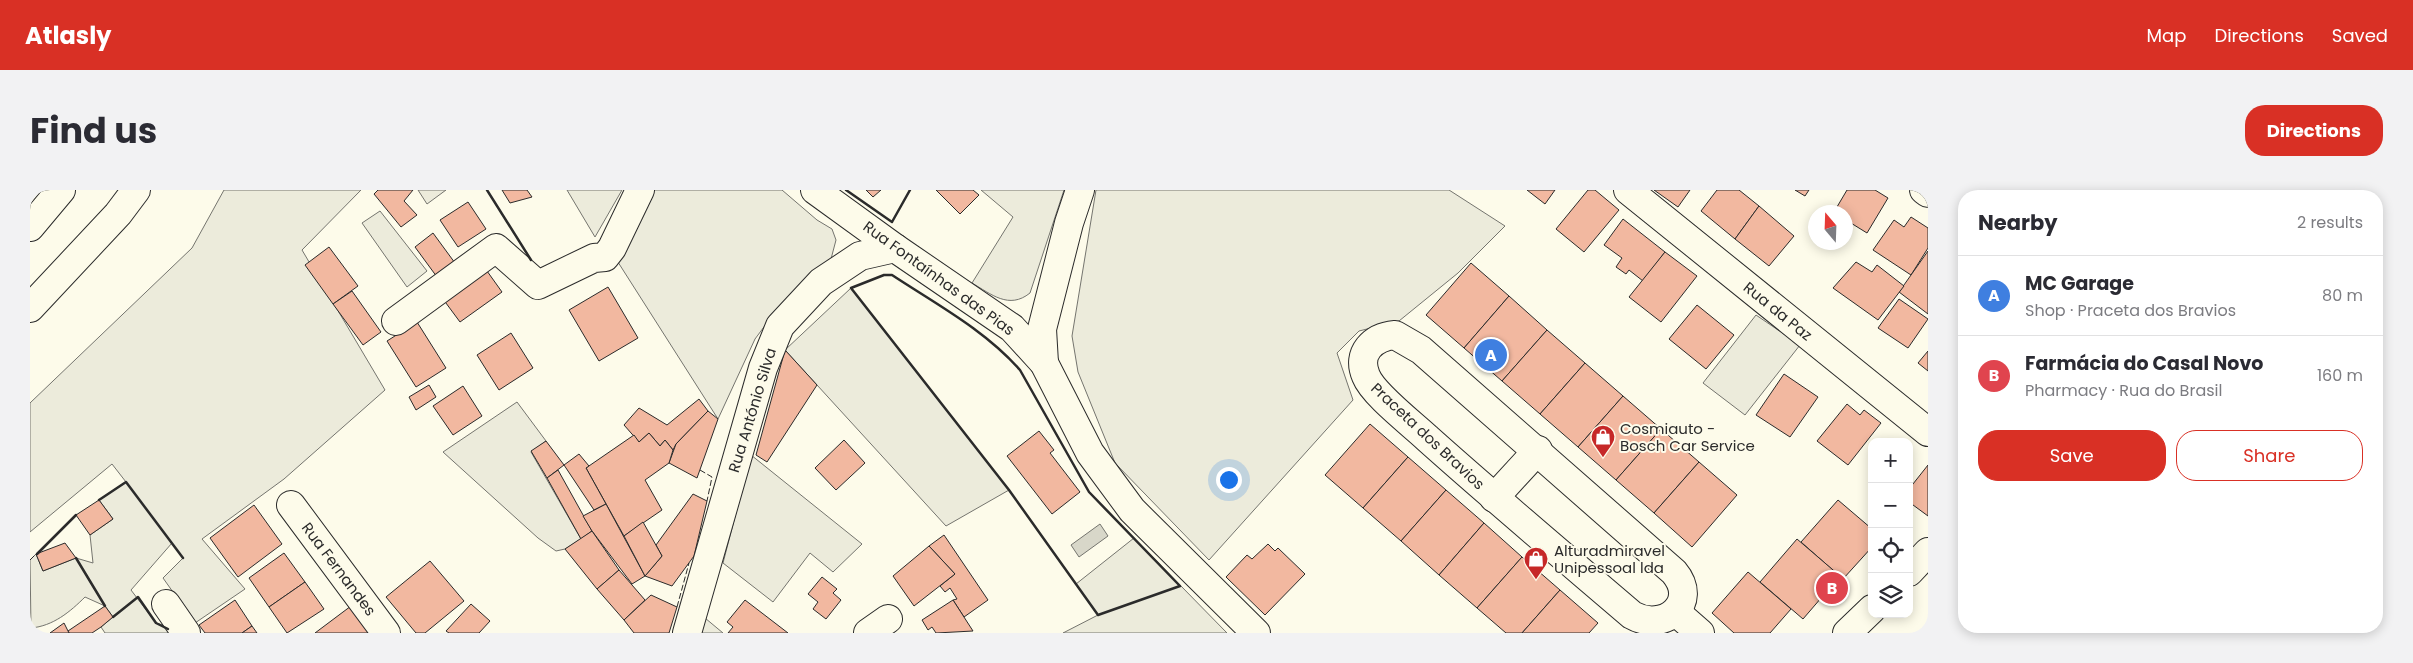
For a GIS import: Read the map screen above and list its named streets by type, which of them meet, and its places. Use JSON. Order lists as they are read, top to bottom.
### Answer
{
  "streets": {
    "main road": [
      "Rua Fontaínhas das Pias",
      "Rua da Paz",
      "Rua António Silva",
      "Praceta dos Bravios",
      "Rua Fernandes"
    ]
  },
  "crossings": [
    ["Rua Fontaínhas das Pias", "Rua António Silva"]
  ],
  "places": {
    "shop": ["Cosmiauto - Bosch Car Service", "Alturadmiravel Unipessoal lda"]
  },
  "north": "top",
  "page": {
    "header": "Atlasly",
    "nav": ["Map", "Directions", "Saved"],
    "title": "Find us",
    "buttons": [
      "Directions",
      ["Save", "Share"]
    ],
    "heading": ["Nearby", "2 results"],
    "list": [
      {
        "mark": "A",
        "name": "MC Garage",
        "note": "Shop · Praceta dos Bravios",
        "value": "80 m"
      },
      {
        "mark": "B",
        "name": "Farmácia do Casal Novo",
        "note": "Pharmacy · Rua do Brasil",
        "value": "160 m"
      }
    ],
    "pins": ["A", "B"],
    "map_buttons": ["+", "−"]
  }
}
